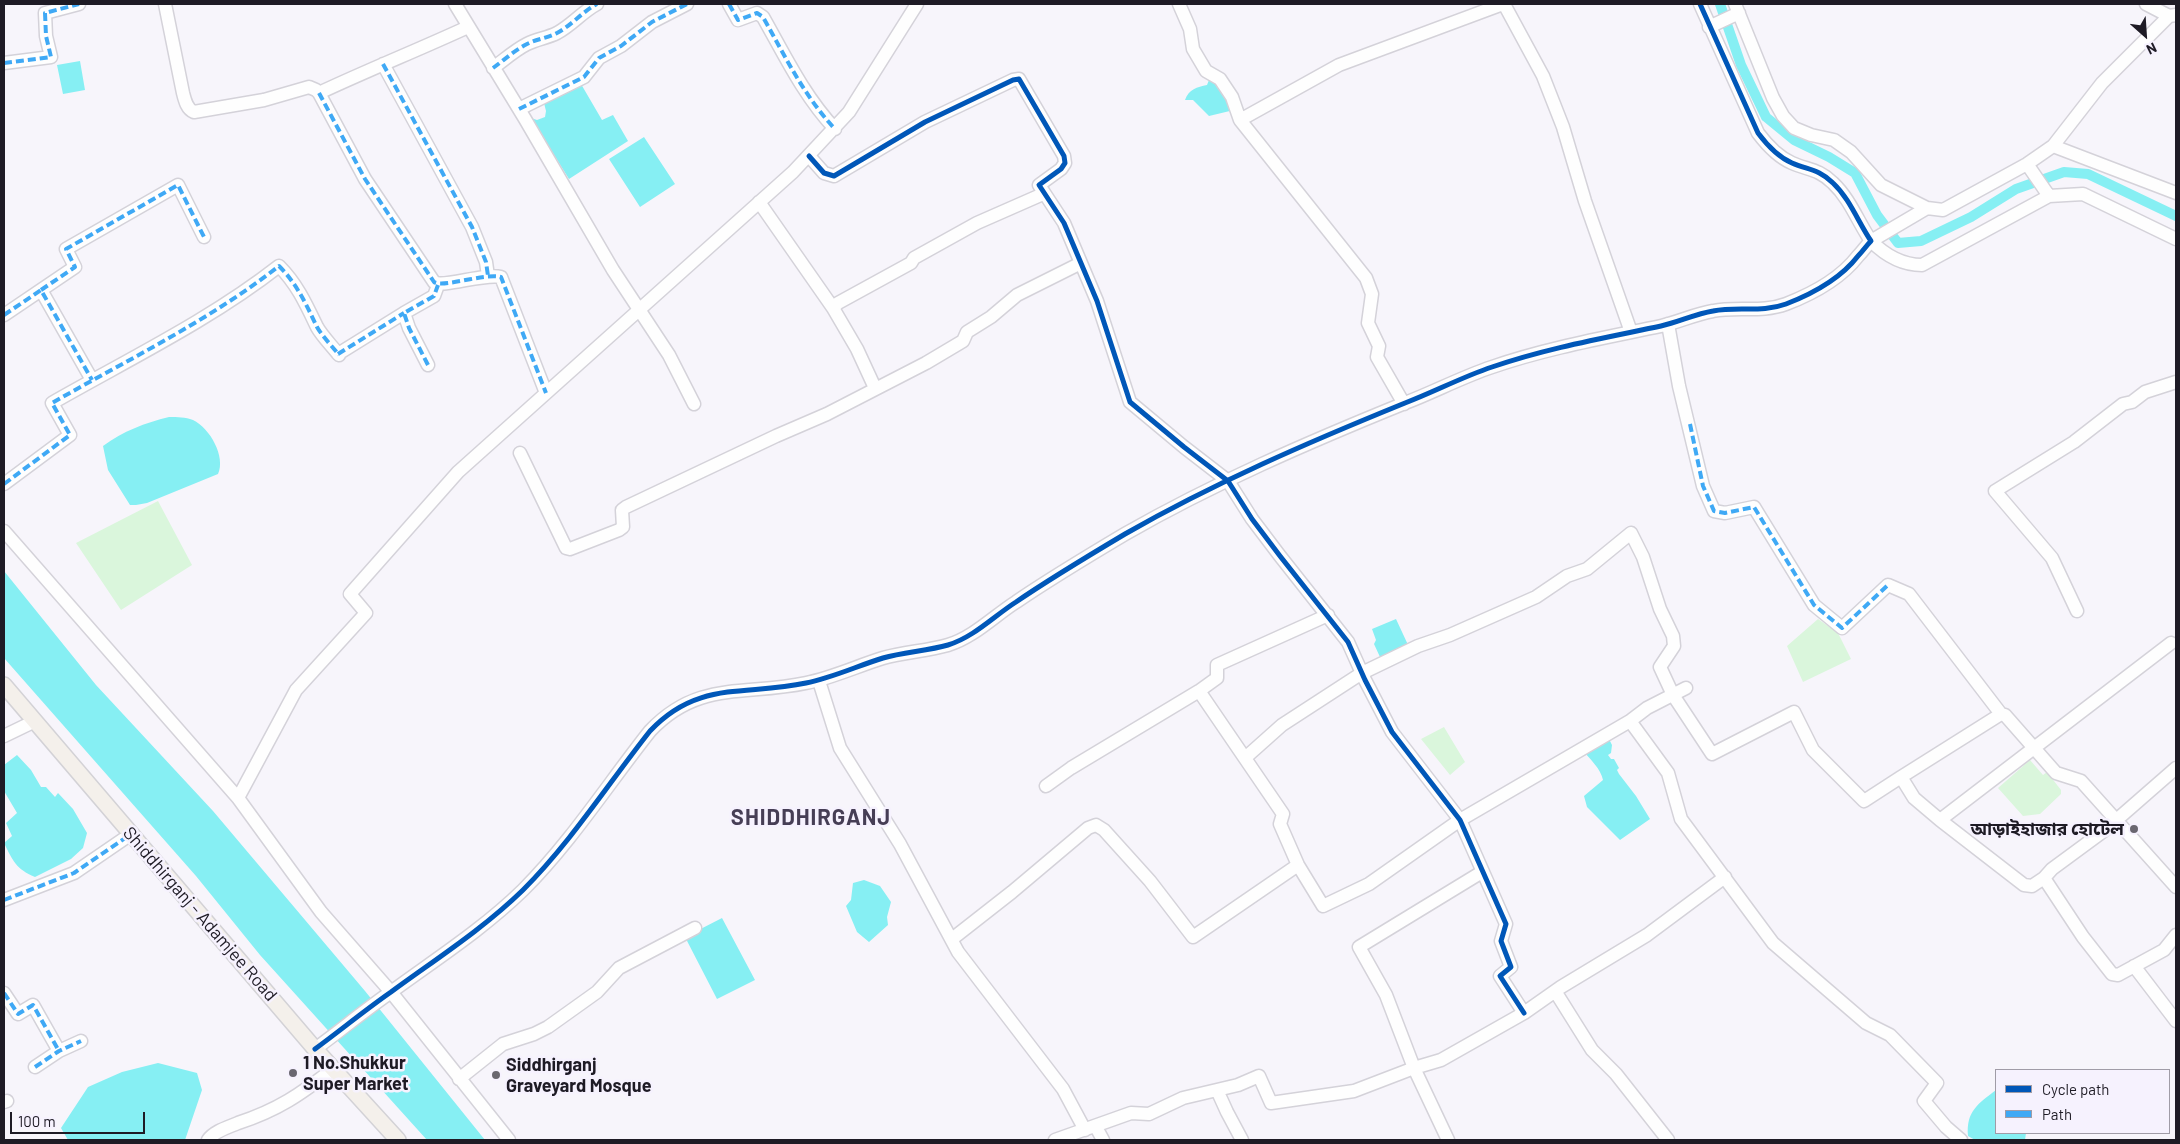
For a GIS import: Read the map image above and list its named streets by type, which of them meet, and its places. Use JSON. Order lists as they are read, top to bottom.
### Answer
{
  "streets": {
    "main road": ["Shiddhirganj - Adamjee Road"]
  },
  "districts": ["SHIDDHIRGANJ"],
  "places": ["আড়াইহাজার হোটেল", "1 No.Shukkur Super Market", "Siddhirganj Graveyard Mosque"],
  "legend": ["Cycle path", "Path"],
  "scale_bar": "100 m",
  "north": "bottom right"
}
